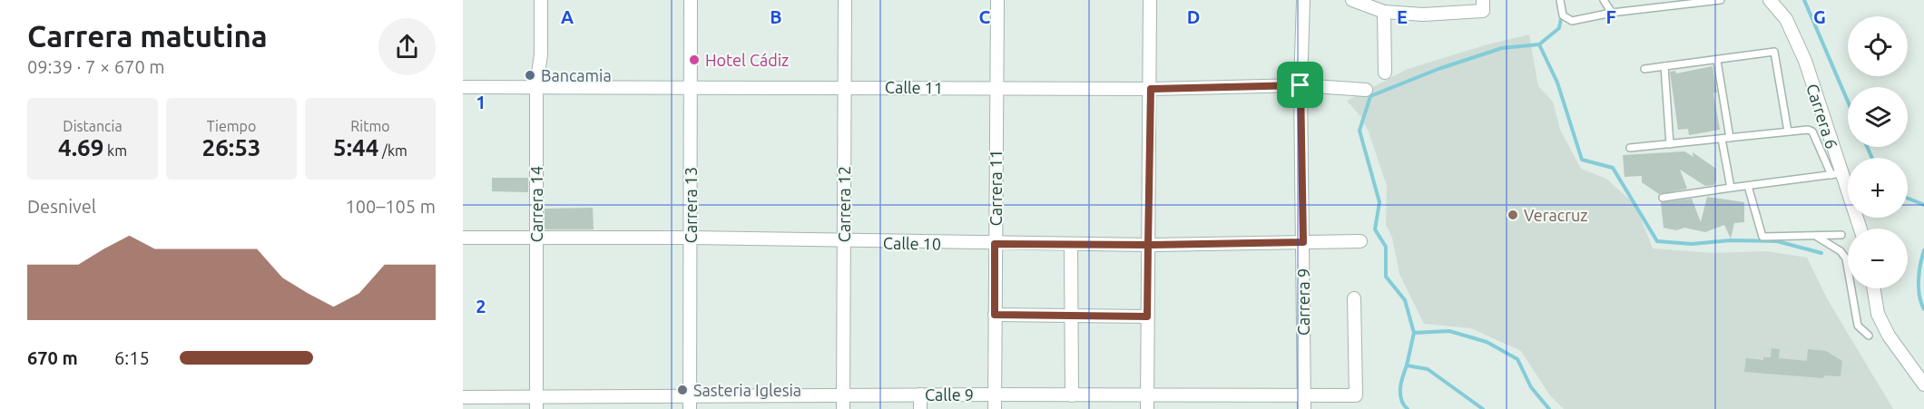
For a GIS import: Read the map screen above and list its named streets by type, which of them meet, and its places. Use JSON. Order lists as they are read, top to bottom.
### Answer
{
  "streets": {
    "street": [
      "Calle 11",
      "Carrera 6",
      "Carrera 11",
      "Carrera 14",
      "Carrera 12",
      "Carrera 13",
      "Calle 10",
      "Carrera 9",
      "Calle 9"
    ]
  },
  "crossings": [
    ["Calle 11", "Carrera 11"],
    ["Calle 11", "Carrera 14"],
    ["Calle 11", "Carrera 12"],
    ["Calle 11", "Carrera 13"],
    ["Calle 11", "Carrera 9"],
    ["Carrera 11", "Calle 10"],
    ["Carrera 11", "Calle 9"],
    ["Carrera 14", "Calle 10"],
    ["Carrera 14", "Calle 9"],
    ["Carrera 12", "Calle 10"],
    ["Carrera 12", "Calle 9"],
    ["Carrera 13", "Calle 10"],
    ["Carrera 13", "Calle 9"],
    ["Calle 10", "Carrera 9"],
    ["Carrera 9", "Calle 9"]
  ],
  "places": [
    "Hotel Cádiz",
    "Bancamia",
    "Veracruz",
    "Sasteria Iglesia"
  ],
  "page": {
    "heading": ["Carrera matutina", "09:39 · 7 × 670 m"],
    "map_buttons": ["+", "−"],
    "stats": [
      ["Distancia", "4.69 km"],
      ["Tiempo", "26:53"],
      ["Ritmo", "5:44 /km"]
    ],
    "chart": ["Desnivel", "100–105 m"],
    "list": [
      {
        "name": "670 m",
        "note": "6:15"
      }
    ]
  },
  "grid": {
    "columns": [
      "A",
      "B",
      "C",
      "D",
      "E",
      "F",
      "G"
    ],
    "rows": ["1", "2"]
  }
}
